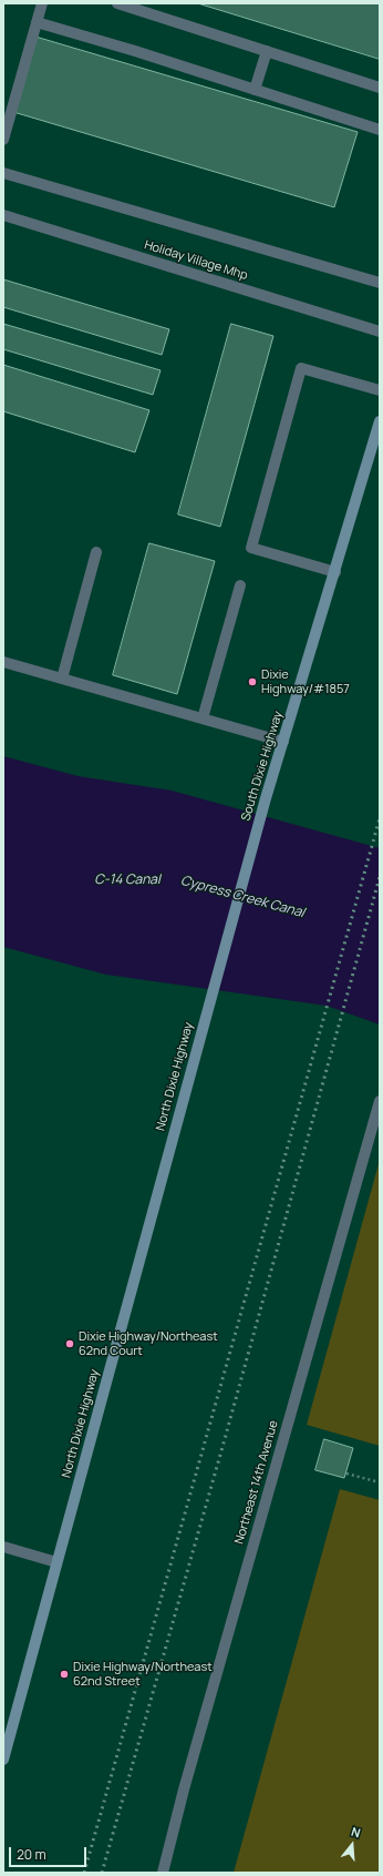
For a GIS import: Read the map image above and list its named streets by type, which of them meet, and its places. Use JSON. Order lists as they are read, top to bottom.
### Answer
{
  "streets": {
    "main road": ["South Dixie Highway", "North Dixie Highway"],
    "street": ["Holiday Village Mhp", "Northeast 14th Avenue"]
  },
  "crossings": [
    ["South Dixie Highway", "North Dixie Highway"]
  ],
  "water": ["C-14 Canal", "Cypress Creek Canal"],
  "places": ["Dixie Highway/#1857", "Dixie Highway/Northeast 62nd Court", "Dixie Highway/Northeast 62nd Street"],
  "scale_bar": "20 m",
  "north": "top"
}
